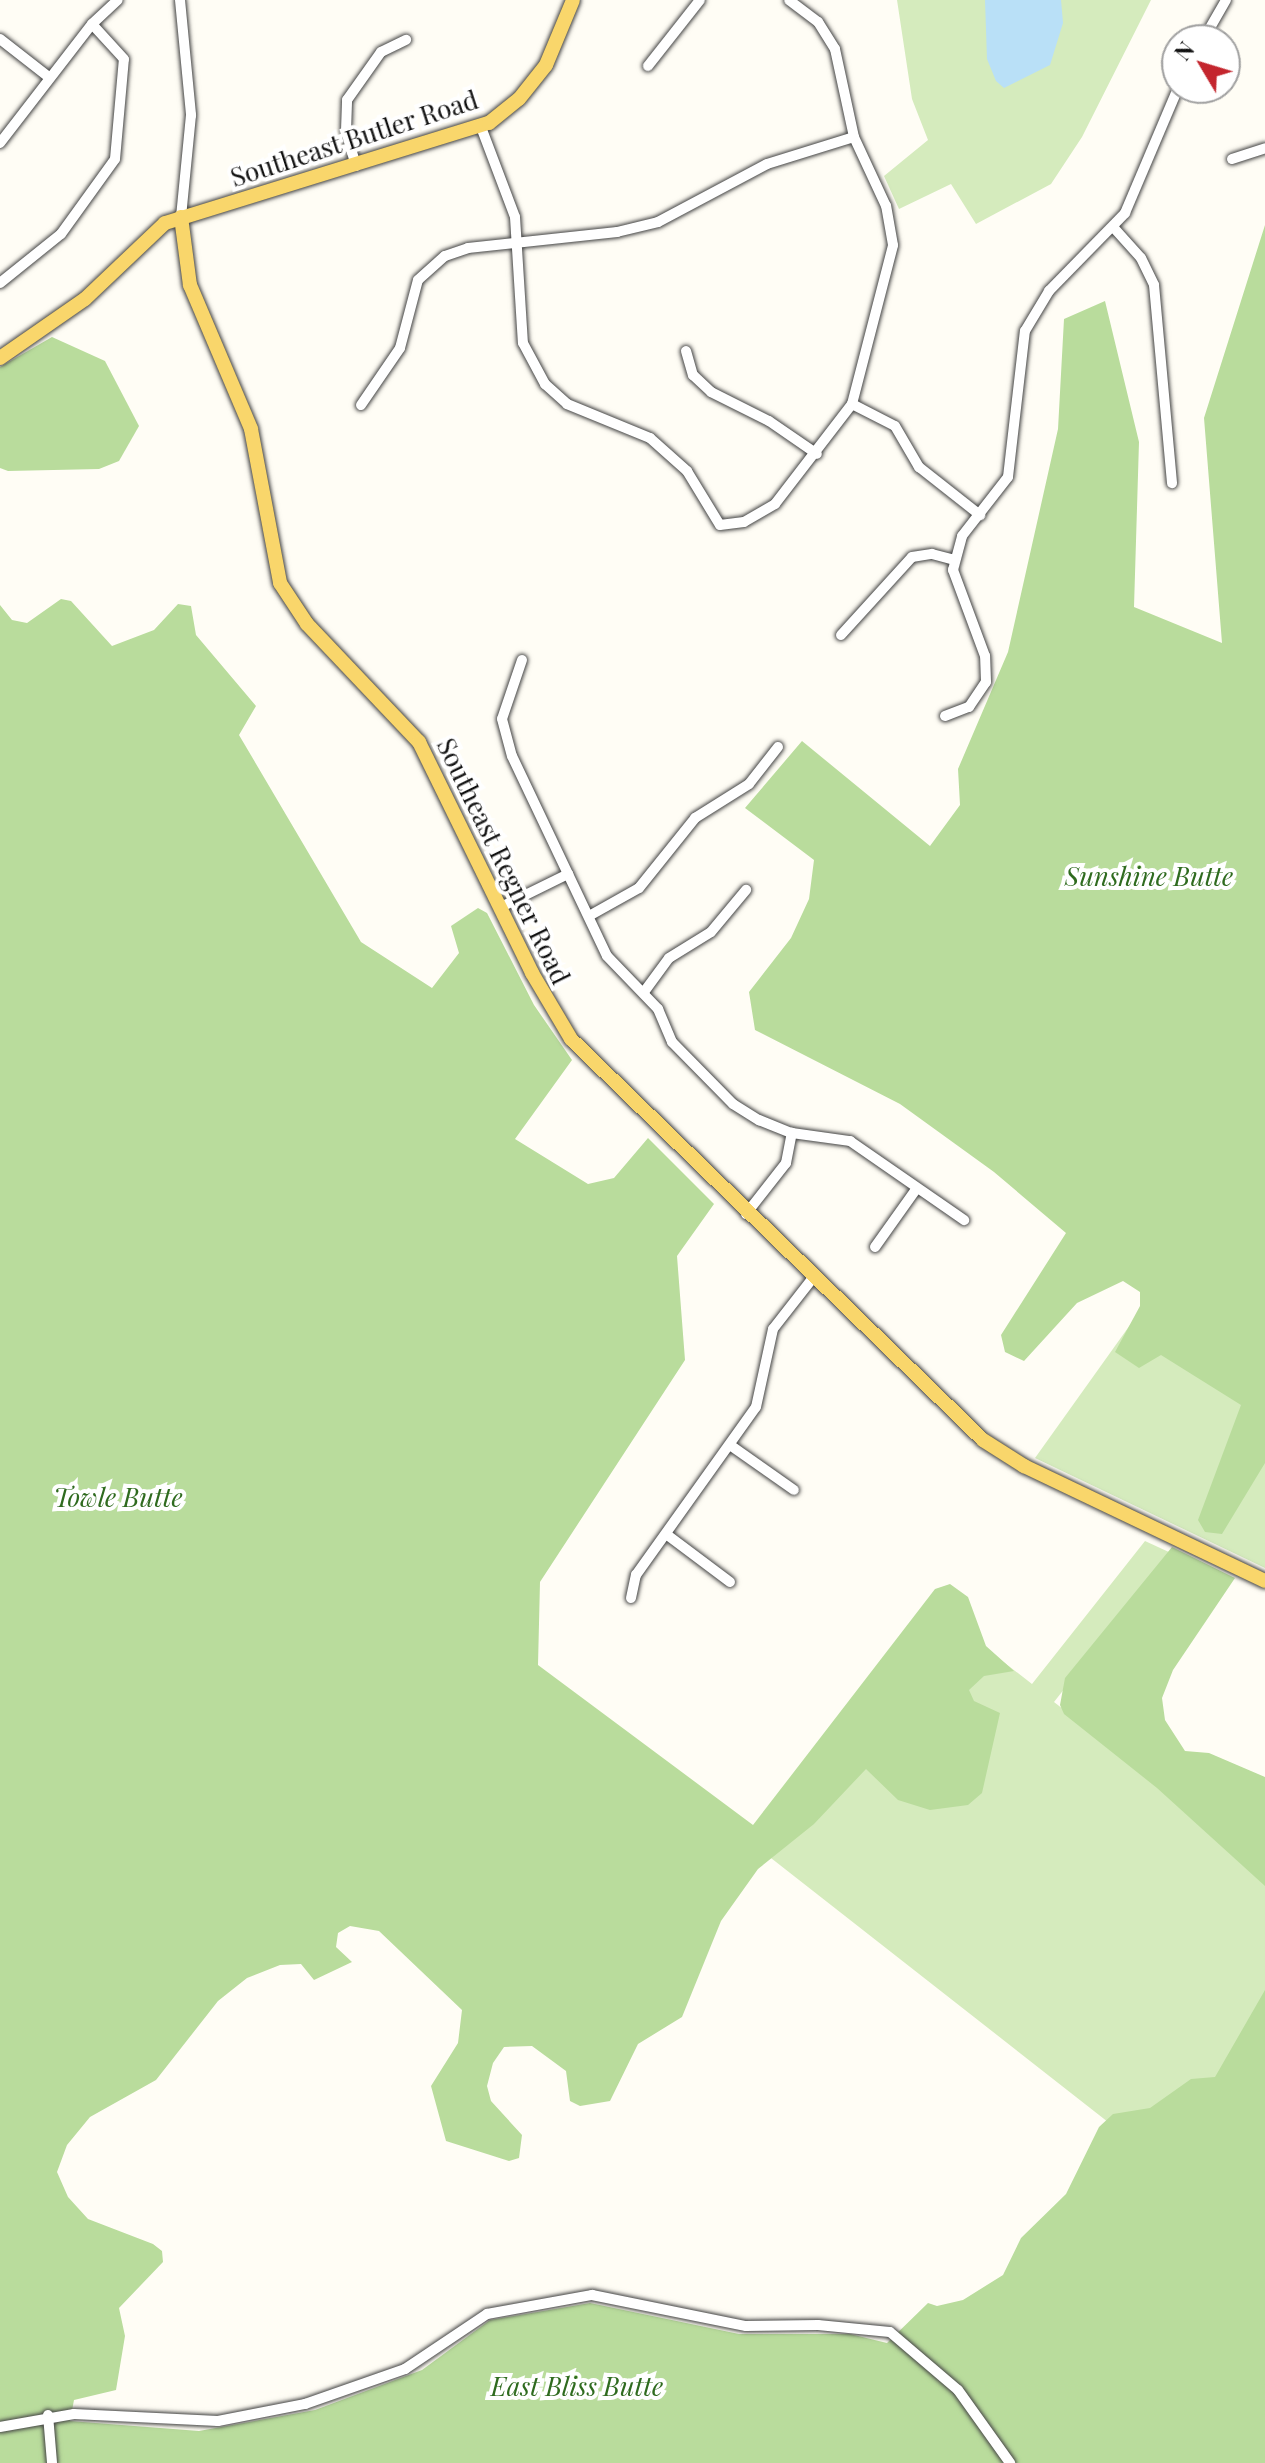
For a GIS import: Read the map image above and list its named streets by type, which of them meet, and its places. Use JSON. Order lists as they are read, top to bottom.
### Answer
{
  "streets": {
    "main road": ["Southeast Butler Road", "Southeast Regner Road"]
  },
  "crossings": [
    ["Southeast Butler Road", "Southeast Regner Road"]
  ],
  "parks": ["Sunshine Butte", "Towle Butte", "East Bliss Butte"],
  "north": "top left"
}
